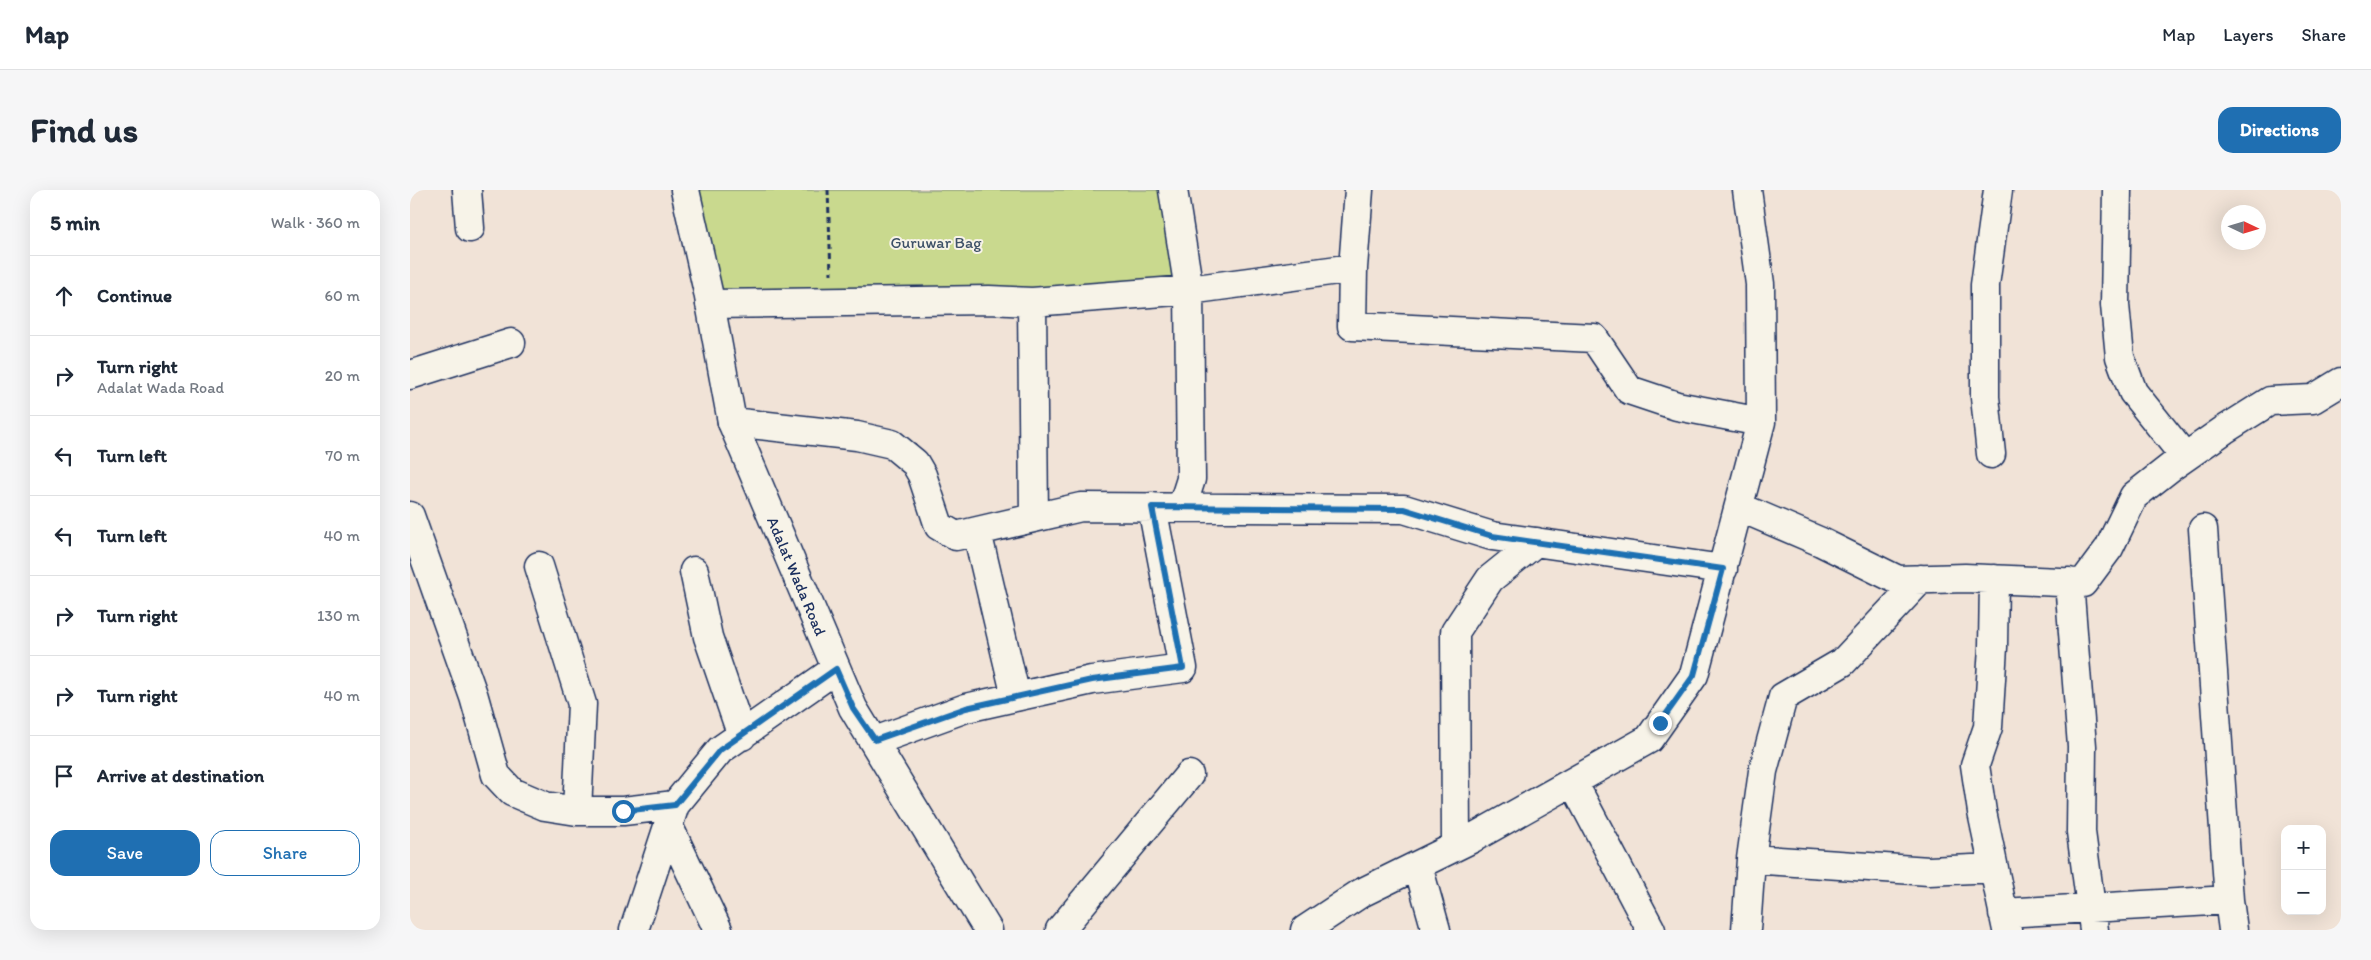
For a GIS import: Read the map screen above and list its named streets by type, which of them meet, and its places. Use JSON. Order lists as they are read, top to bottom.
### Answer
{
  "streets": {
    "street": ["Adalat Wada Road"]
  },
  "parks": ["Guruwar Bag"],
  "north": "right",
  "page": {
    "header": "Map",
    "nav": ["Map", "Layers", "Share"],
    "buttons": [
      "Directions",
      ["Save", "Share"]
    ],
    "title": "Find us",
    "heading": ["5 min", "Walk · 360 m"],
    "list": [
      ["Continue", "60 m"],
      ["Turn right", "Adalat Wada Road", "20 m"],
      ["Turn left", "70 m"],
      ["Turn left", "40 m"],
      ["Turn right", "130 m"],
      ["Turn right", "40 m"],
      "Arrive at destination"
    ],
    "map_buttons": ["+", "−"]
  }
}
